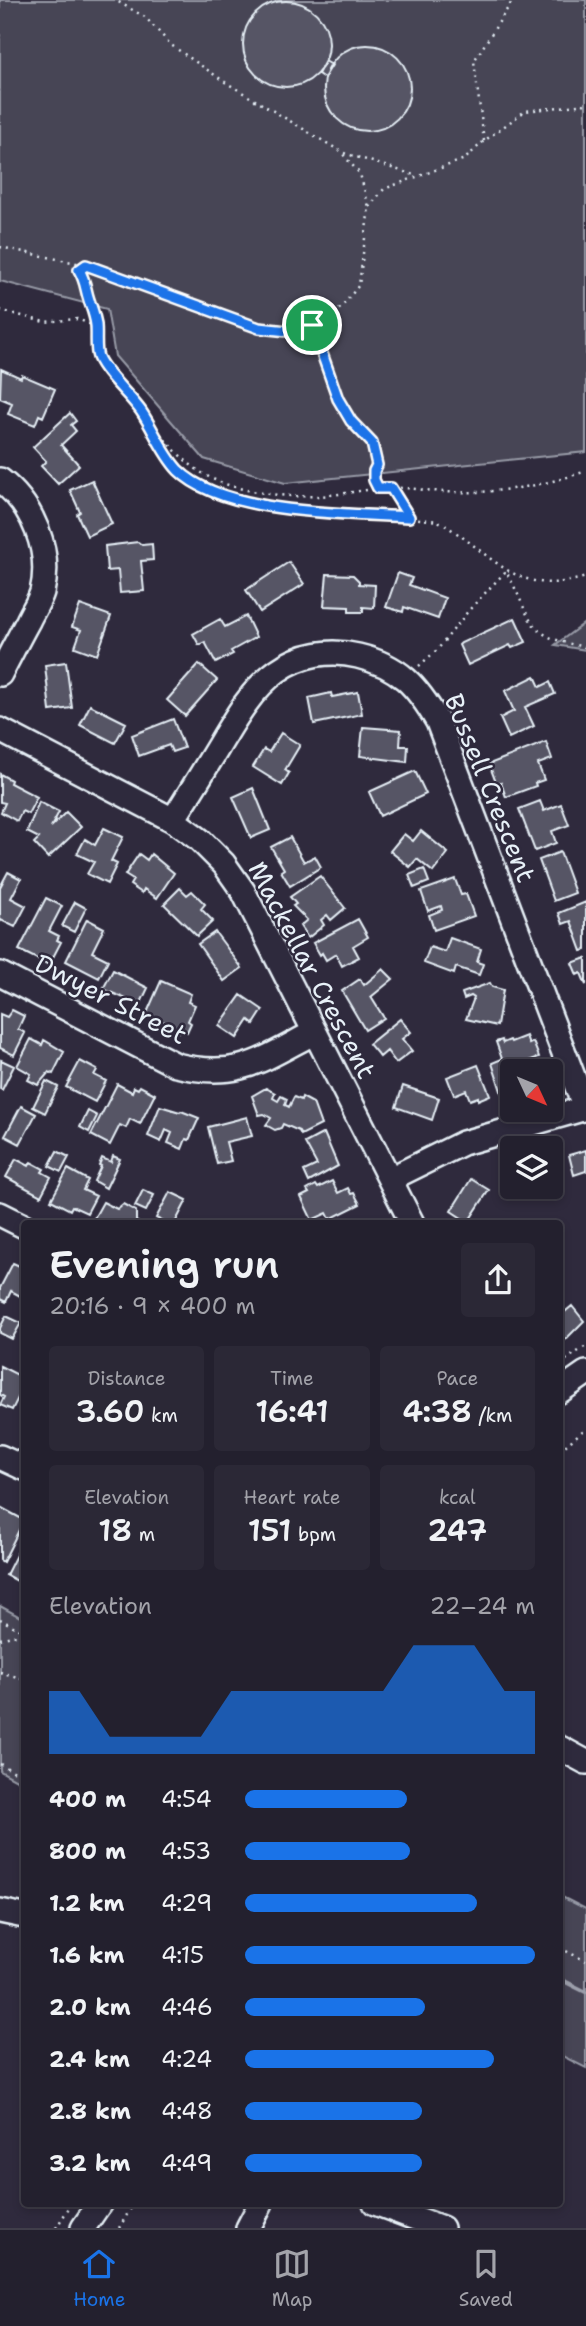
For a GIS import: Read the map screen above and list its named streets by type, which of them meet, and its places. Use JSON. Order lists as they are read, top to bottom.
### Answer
{
  "streets": {
    "street": ["Bussell Crescent", "Mackellar Crescent", "Dwyer Street"]
  },
  "crossings": [
    ["Bussell Crescent", "Mackellar Crescent"],
    ["Mackellar Crescent", "Dwyer Street"]
  ],
  "north": "bottom right",
  "page": {
    "heading": ["Evening run", "20:16 · 9 × 400 m"],
    "stats": [
      ["Distance", "3.60 km"],
      ["Time", "16:41"],
      ["Pace", "4:38 /km"],
      ["Elevation", "18 m"],
      ["Heart rate", "151 bpm"],
      ["kcal", "247"]
    ],
    "chart": ["Elevation", "22–24 m"],
    "list": [
      {
        "name": "400 m",
        "note": "4:54"
      },
      {
        "name": "800 m",
        "note": "4:53"
      },
      {
        "name": "1.2 km",
        "note": "4:29"
      },
      {
        "name": "1.6 km",
        "note": "4:15"
      },
      {
        "name": "2.0 km",
        "note": "4:46"
      },
      {
        "name": "2.4 km",
        "note": "4:24"
      },
      {
        "name": "2.8 km",
        "note": "4:48"
      },
      {
        "name": "3.2 km",
        "note": "4:49"
      }
    ],
    "tabs": ["Home", "Map", "Saved"]
  }
}
